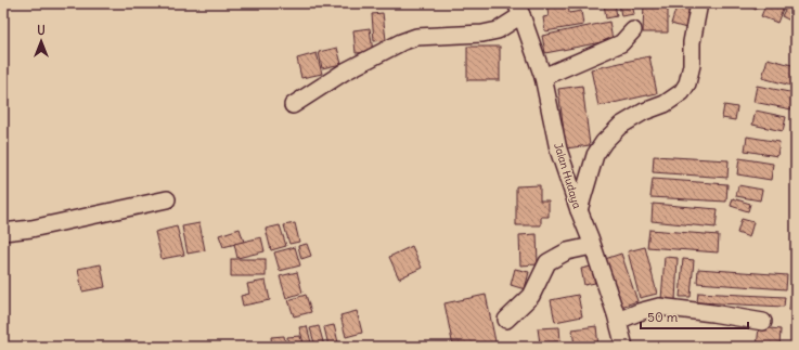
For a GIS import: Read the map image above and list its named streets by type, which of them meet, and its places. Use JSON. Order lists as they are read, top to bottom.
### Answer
{
  "streets": {
    "street": ["Jalan Hudaya"]
  },
  "scale_bar": "50 m",
  "north": "top"
}
